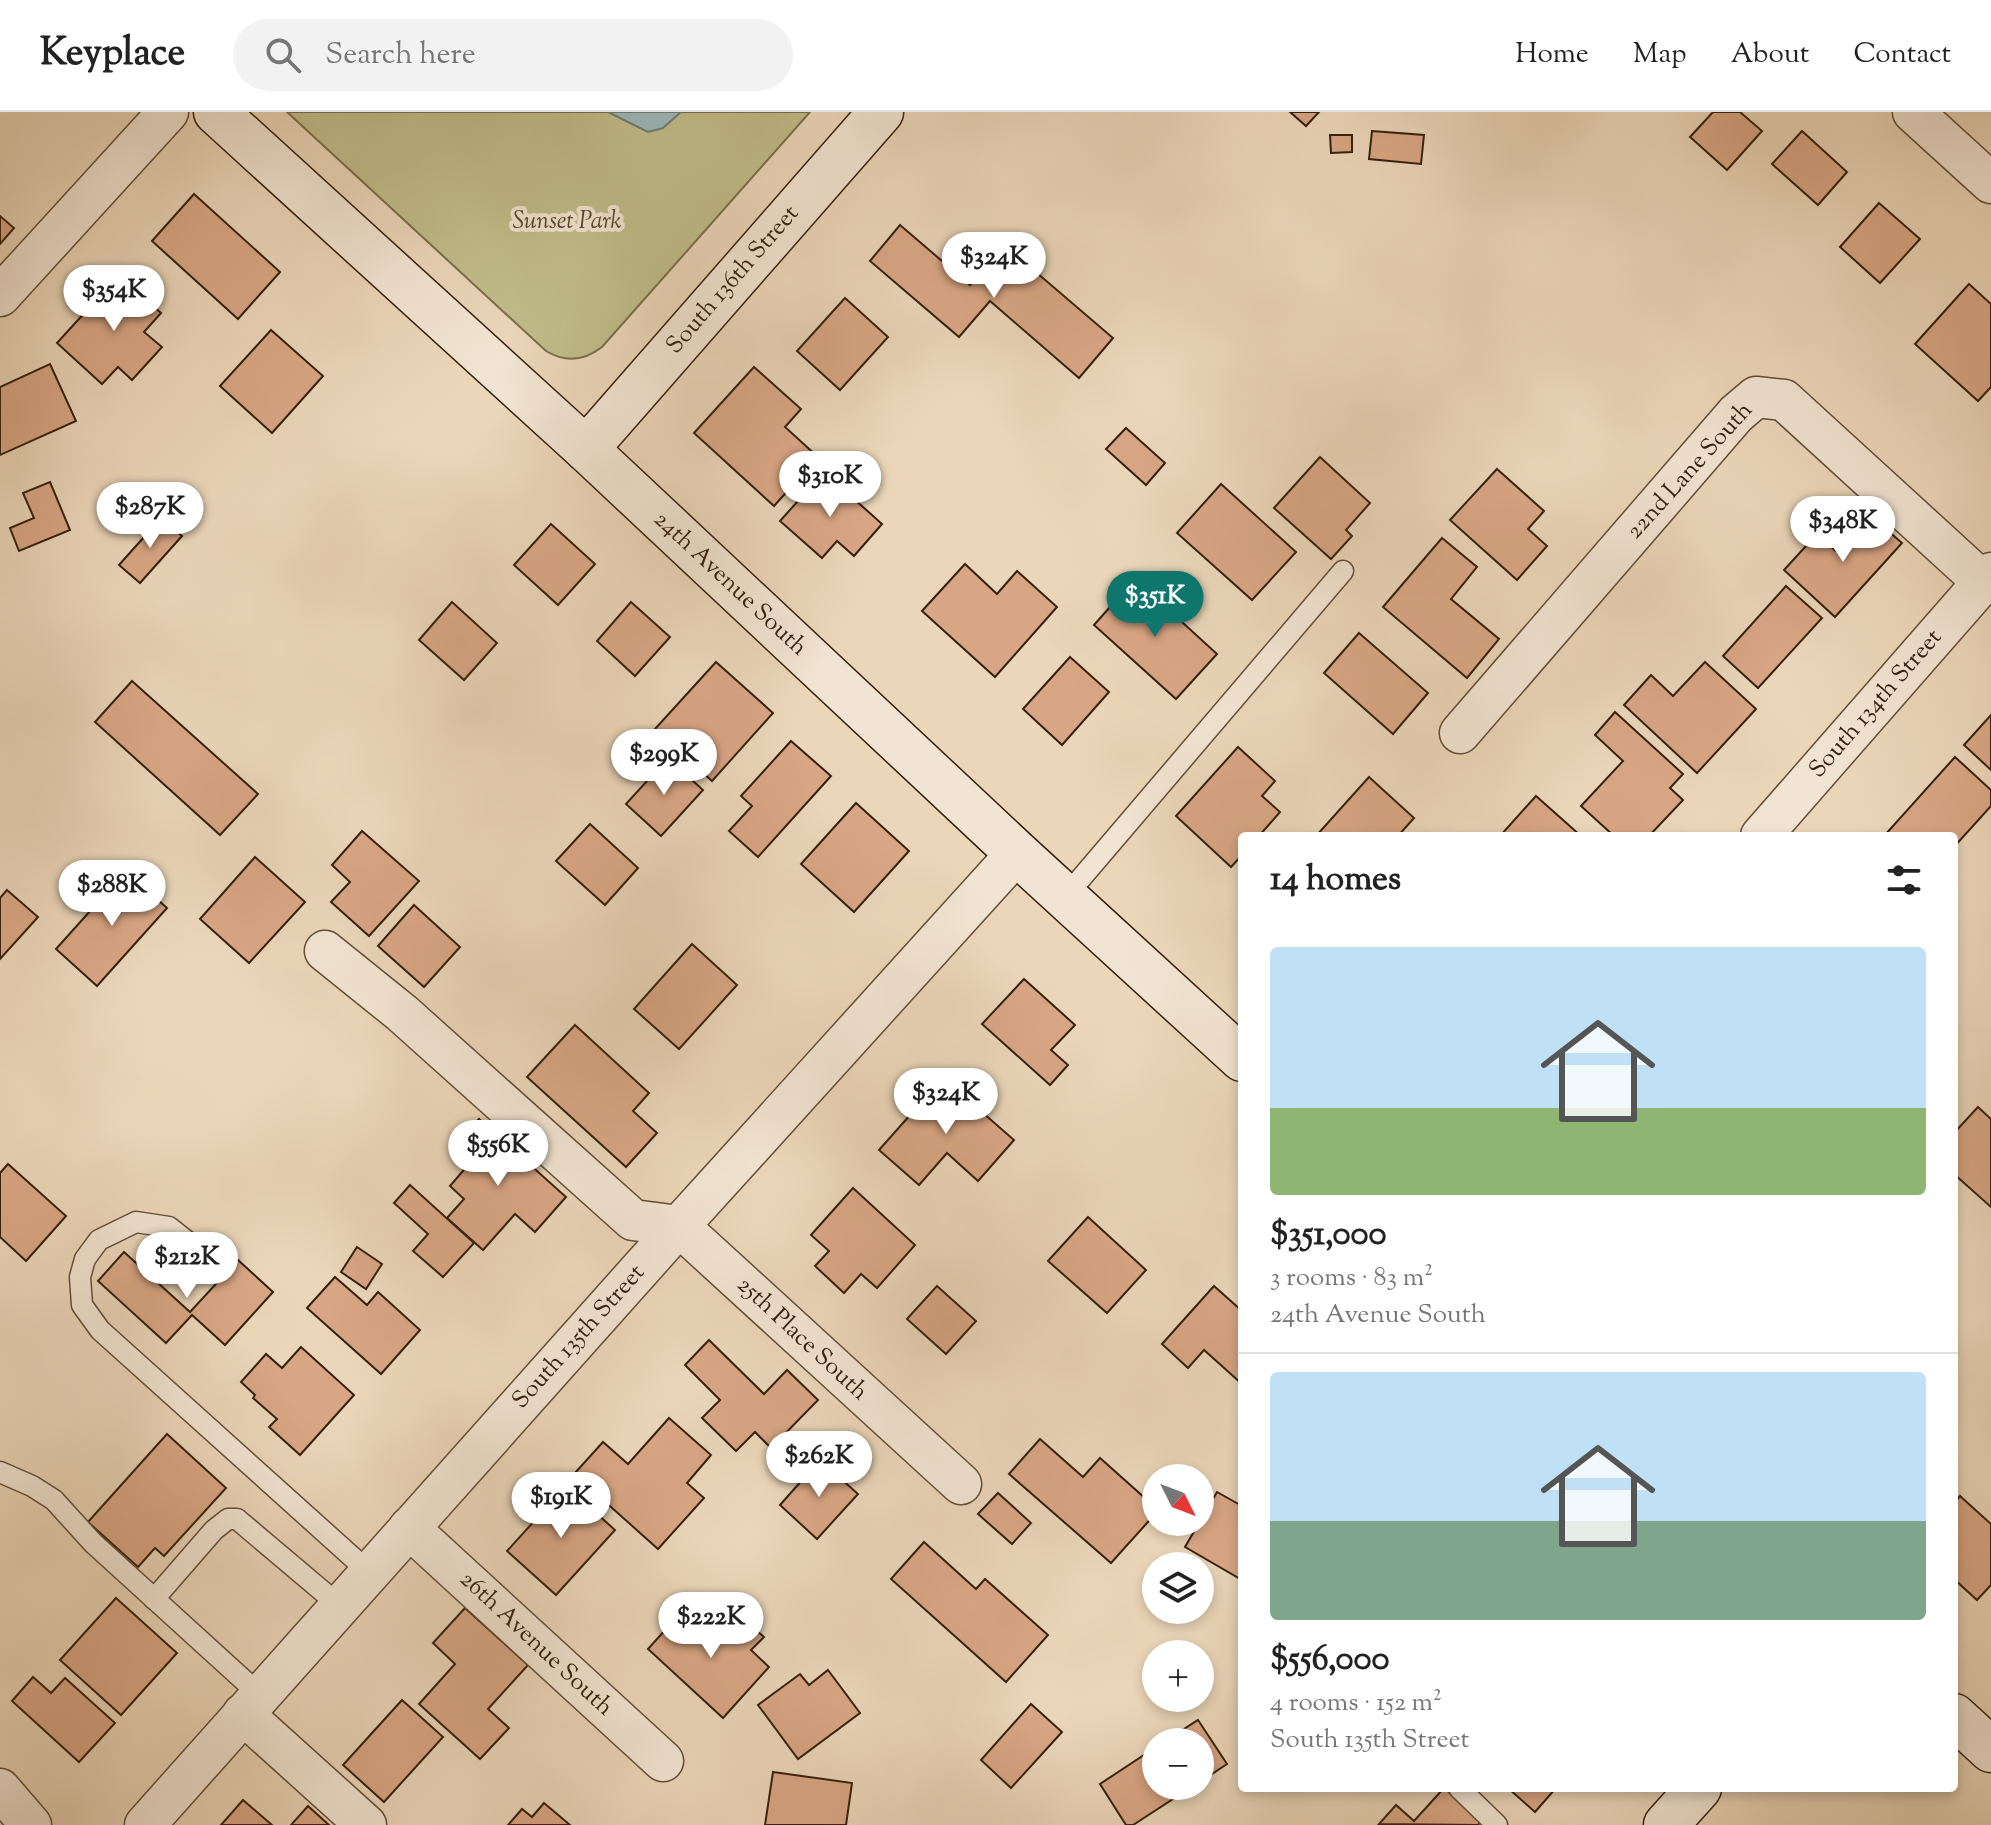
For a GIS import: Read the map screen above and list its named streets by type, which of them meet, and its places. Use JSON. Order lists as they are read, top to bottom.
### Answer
{
  "streets": {
    "street": [
      "South 136th Street",
      "22nd Lane South",
      "24th Avenue South",
      "South 134th Street",
      "South 135th Street",
      "25th Place South",
      "26th Avenue South"
    ]
  },
  "crossings": [
    ["South 136th Street", "24th Avenue South"],
    ["22nd Lane South", "South 134th Street"],
    ["24th Avenue South", "South 135th Street"],
    ["South 135th Street", "25th Place South"],
    ["South 135th Street", "26th Avenue South"]
  ],
  "parks": ["Sunset Park"],
  "north": "bottom right",
  "page": {
    "header": "Keyplace",
    "search": "Search here",
    "nav": [
      "Home",
      "Map",
      "About",
      "Contact"
    ],
    "price": [
      "$324K",
      "$354K",
      "$310K",
      "$287K",
      "$348K",
      "$351K",
      "$299K",
      "$288K",
      "$324K",
      "$556K",
      "$212K",
      "$262K",
      "$191K",
      "$222K"
    ],
    "heading": "14 homes",
    "list": [
      {
        "name": "$351,000",
        "note": "3 rooms · 83 m² · 24th Avenue South"
      },
      {
        "name": "$556,000",
        "note": "4 rooms · 152 m² · South 135th Street"
      }
    ],
    "map_buttons": ["+", "−"]
  }
}
